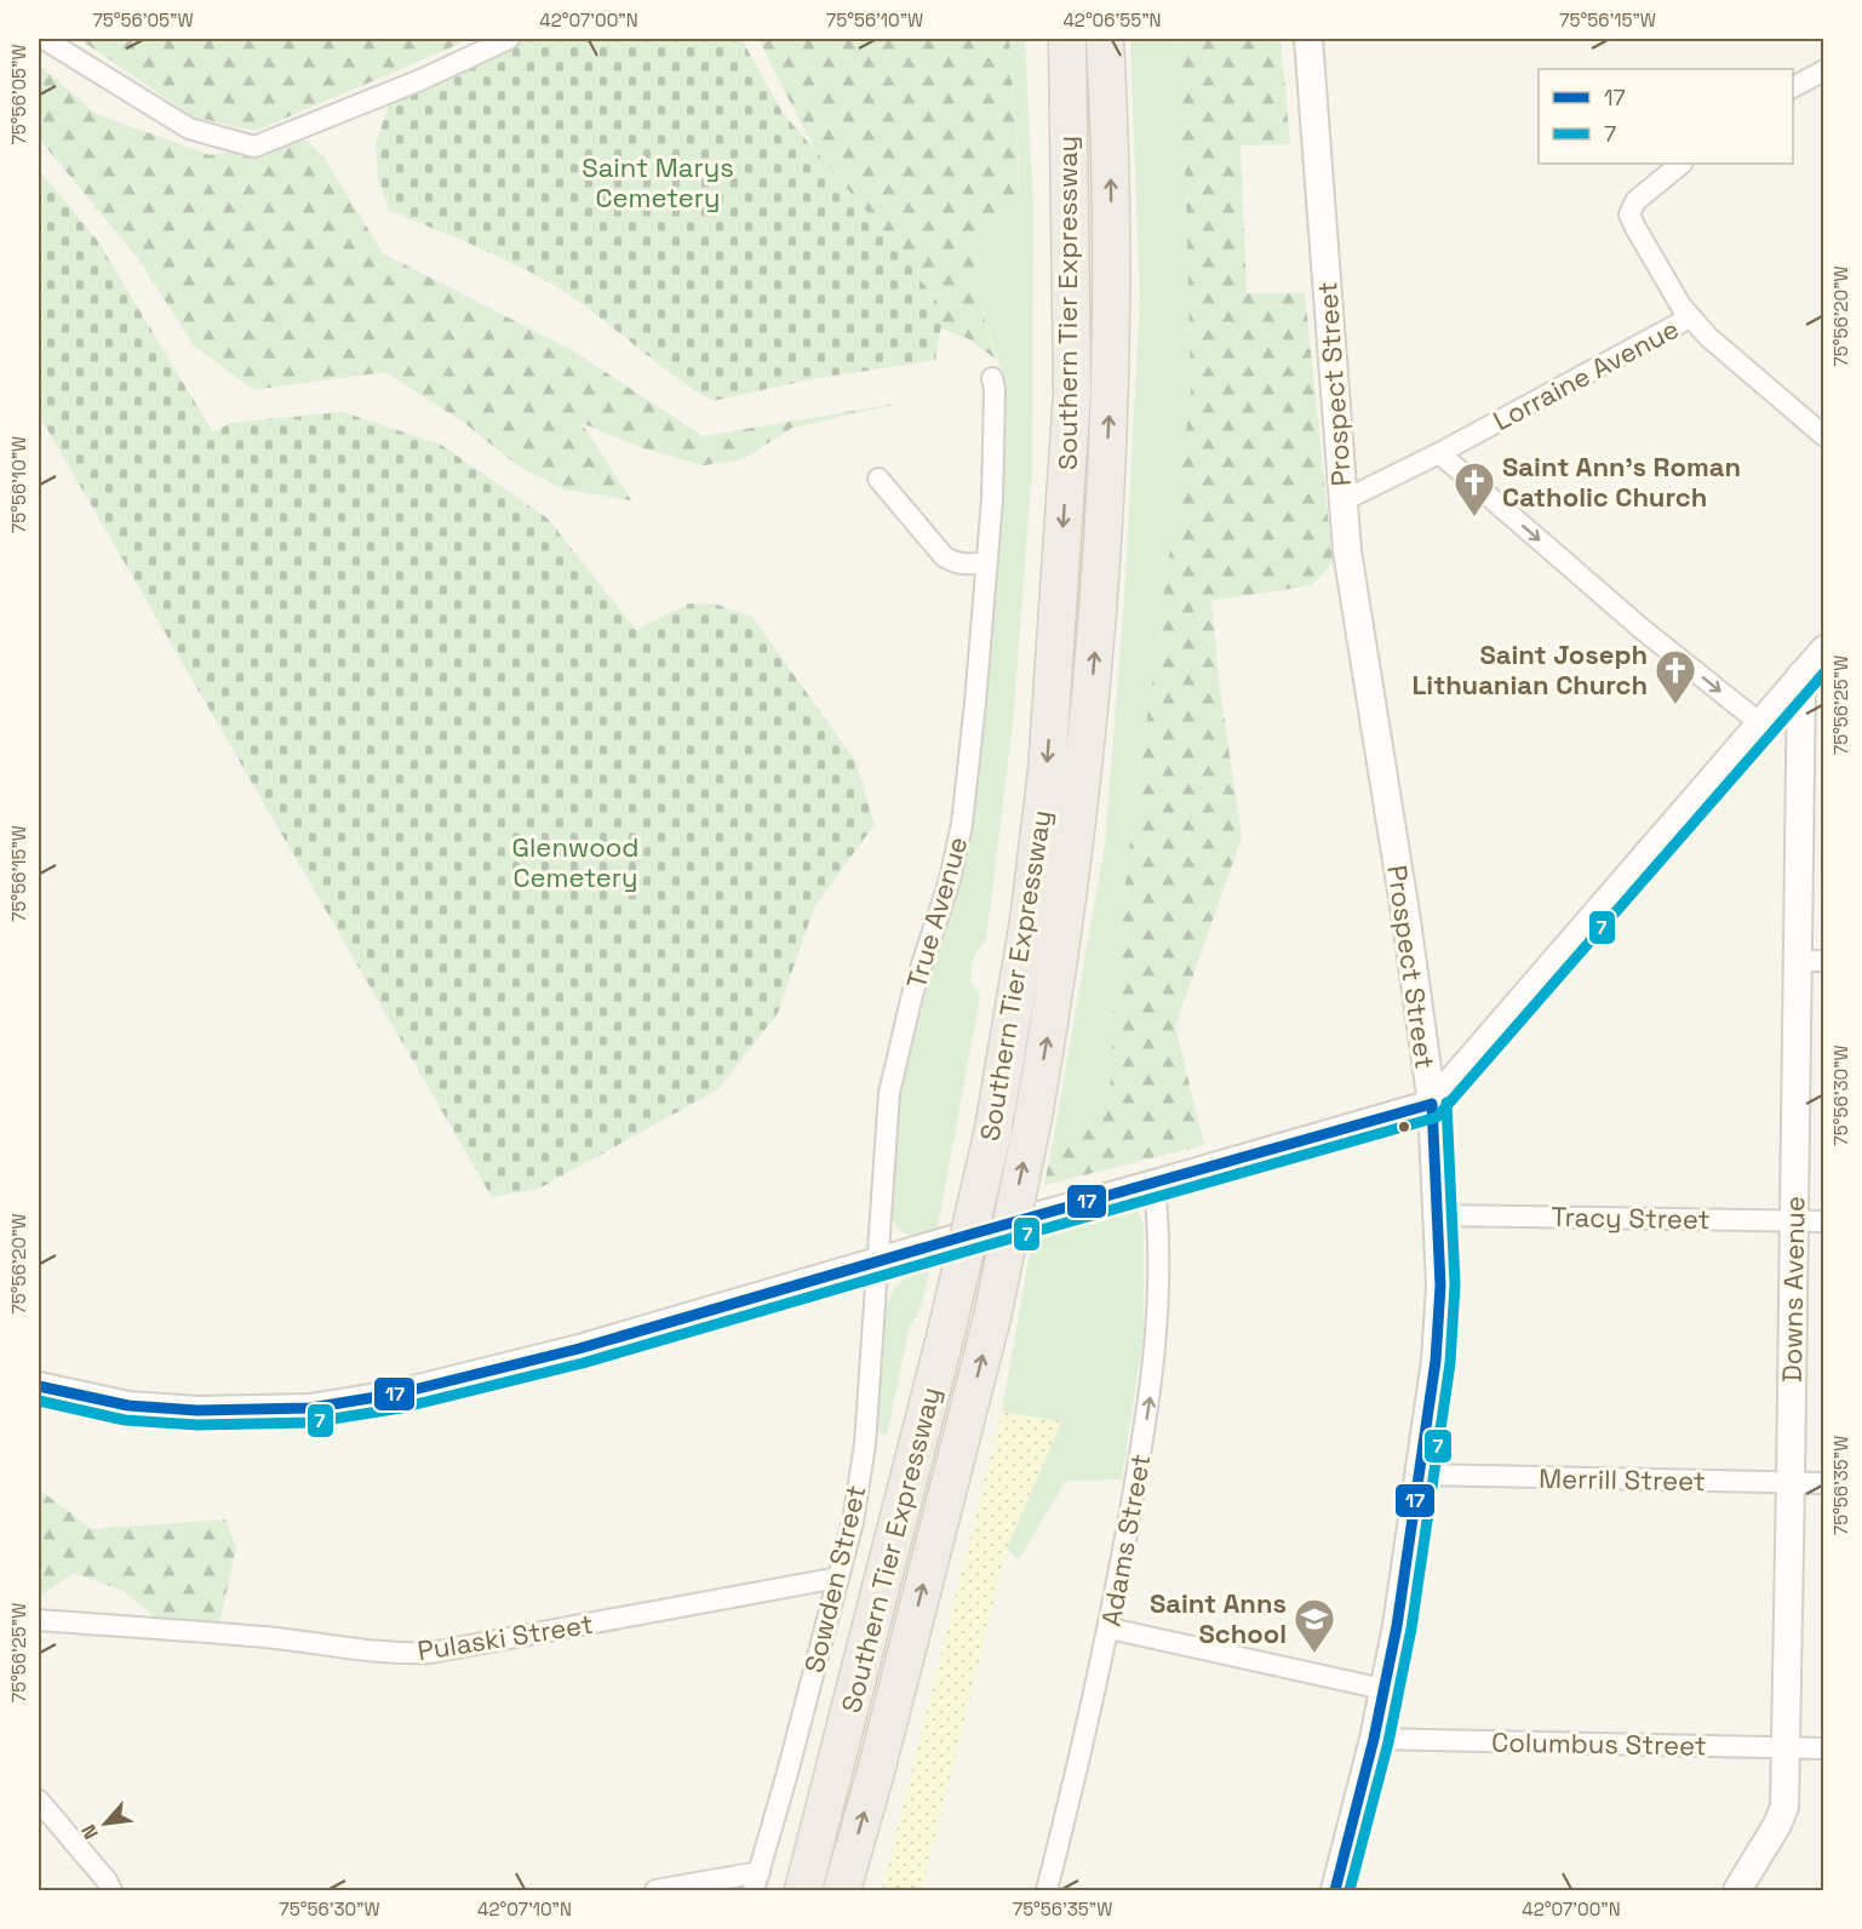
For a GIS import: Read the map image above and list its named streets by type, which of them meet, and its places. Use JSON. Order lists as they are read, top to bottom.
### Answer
{
  "streets": {
    "highway": ["Southern Tier Expressway"],
    "street": [
      "Lorraine Avenue",
      "Prospect Street",
      "True Avenue",
      "Tracy Street",
      "Downs Avenue",
      "Merrill Street",
      "Adams Street",
      "Sowden Street",
      "Pulaski Street",
      "Columbus Street"
    ]
  },
  "crossings": [
    ["Lorraine Avenue", "Prospect Street"],
    ["Prospect Street", "Tracy Street"],
    ["Prospect Street", "Merrill Street"],
    ["Prospect Street", "Columbus Street"],
    ["True Avenue", "Sowden Street"],
    ["Tracy Street", "Downs Avenue"],
    ["Downs Avenue", "Merrill Street"],
    ["Downs Avenue", "Columbus Street"],
    ["Sowden Street", "Pulaski Street"]
  ],
  "one_way": ["Adams Street"],
  "parks": ["Saint Marys Cemetery", "Glenwood Cemetery"],
  "places": {
    "church": ["Saint Ann's Roman Catholic Church", "Saint Joseph Lithuanian Church"],
    "school or university": ["Saint Anns School"]
  },
  "lines": ["transit line 7", "transit line 17"],
  "legend": ["17", "7"],
  "north": "bottom left",
  "coordinates": [
    "75°56'05\"W",
    "42°07'00\"N",
    "75°56'10\"W",
    "42°06'55\"N",
    "75°56'15\"W",
    "75°56'20\"W",
    "75°56'25\"W",
    "75°56'30\"W",
    "75°56'35\"W",
    "42°07'10\"N"
  ]
}
